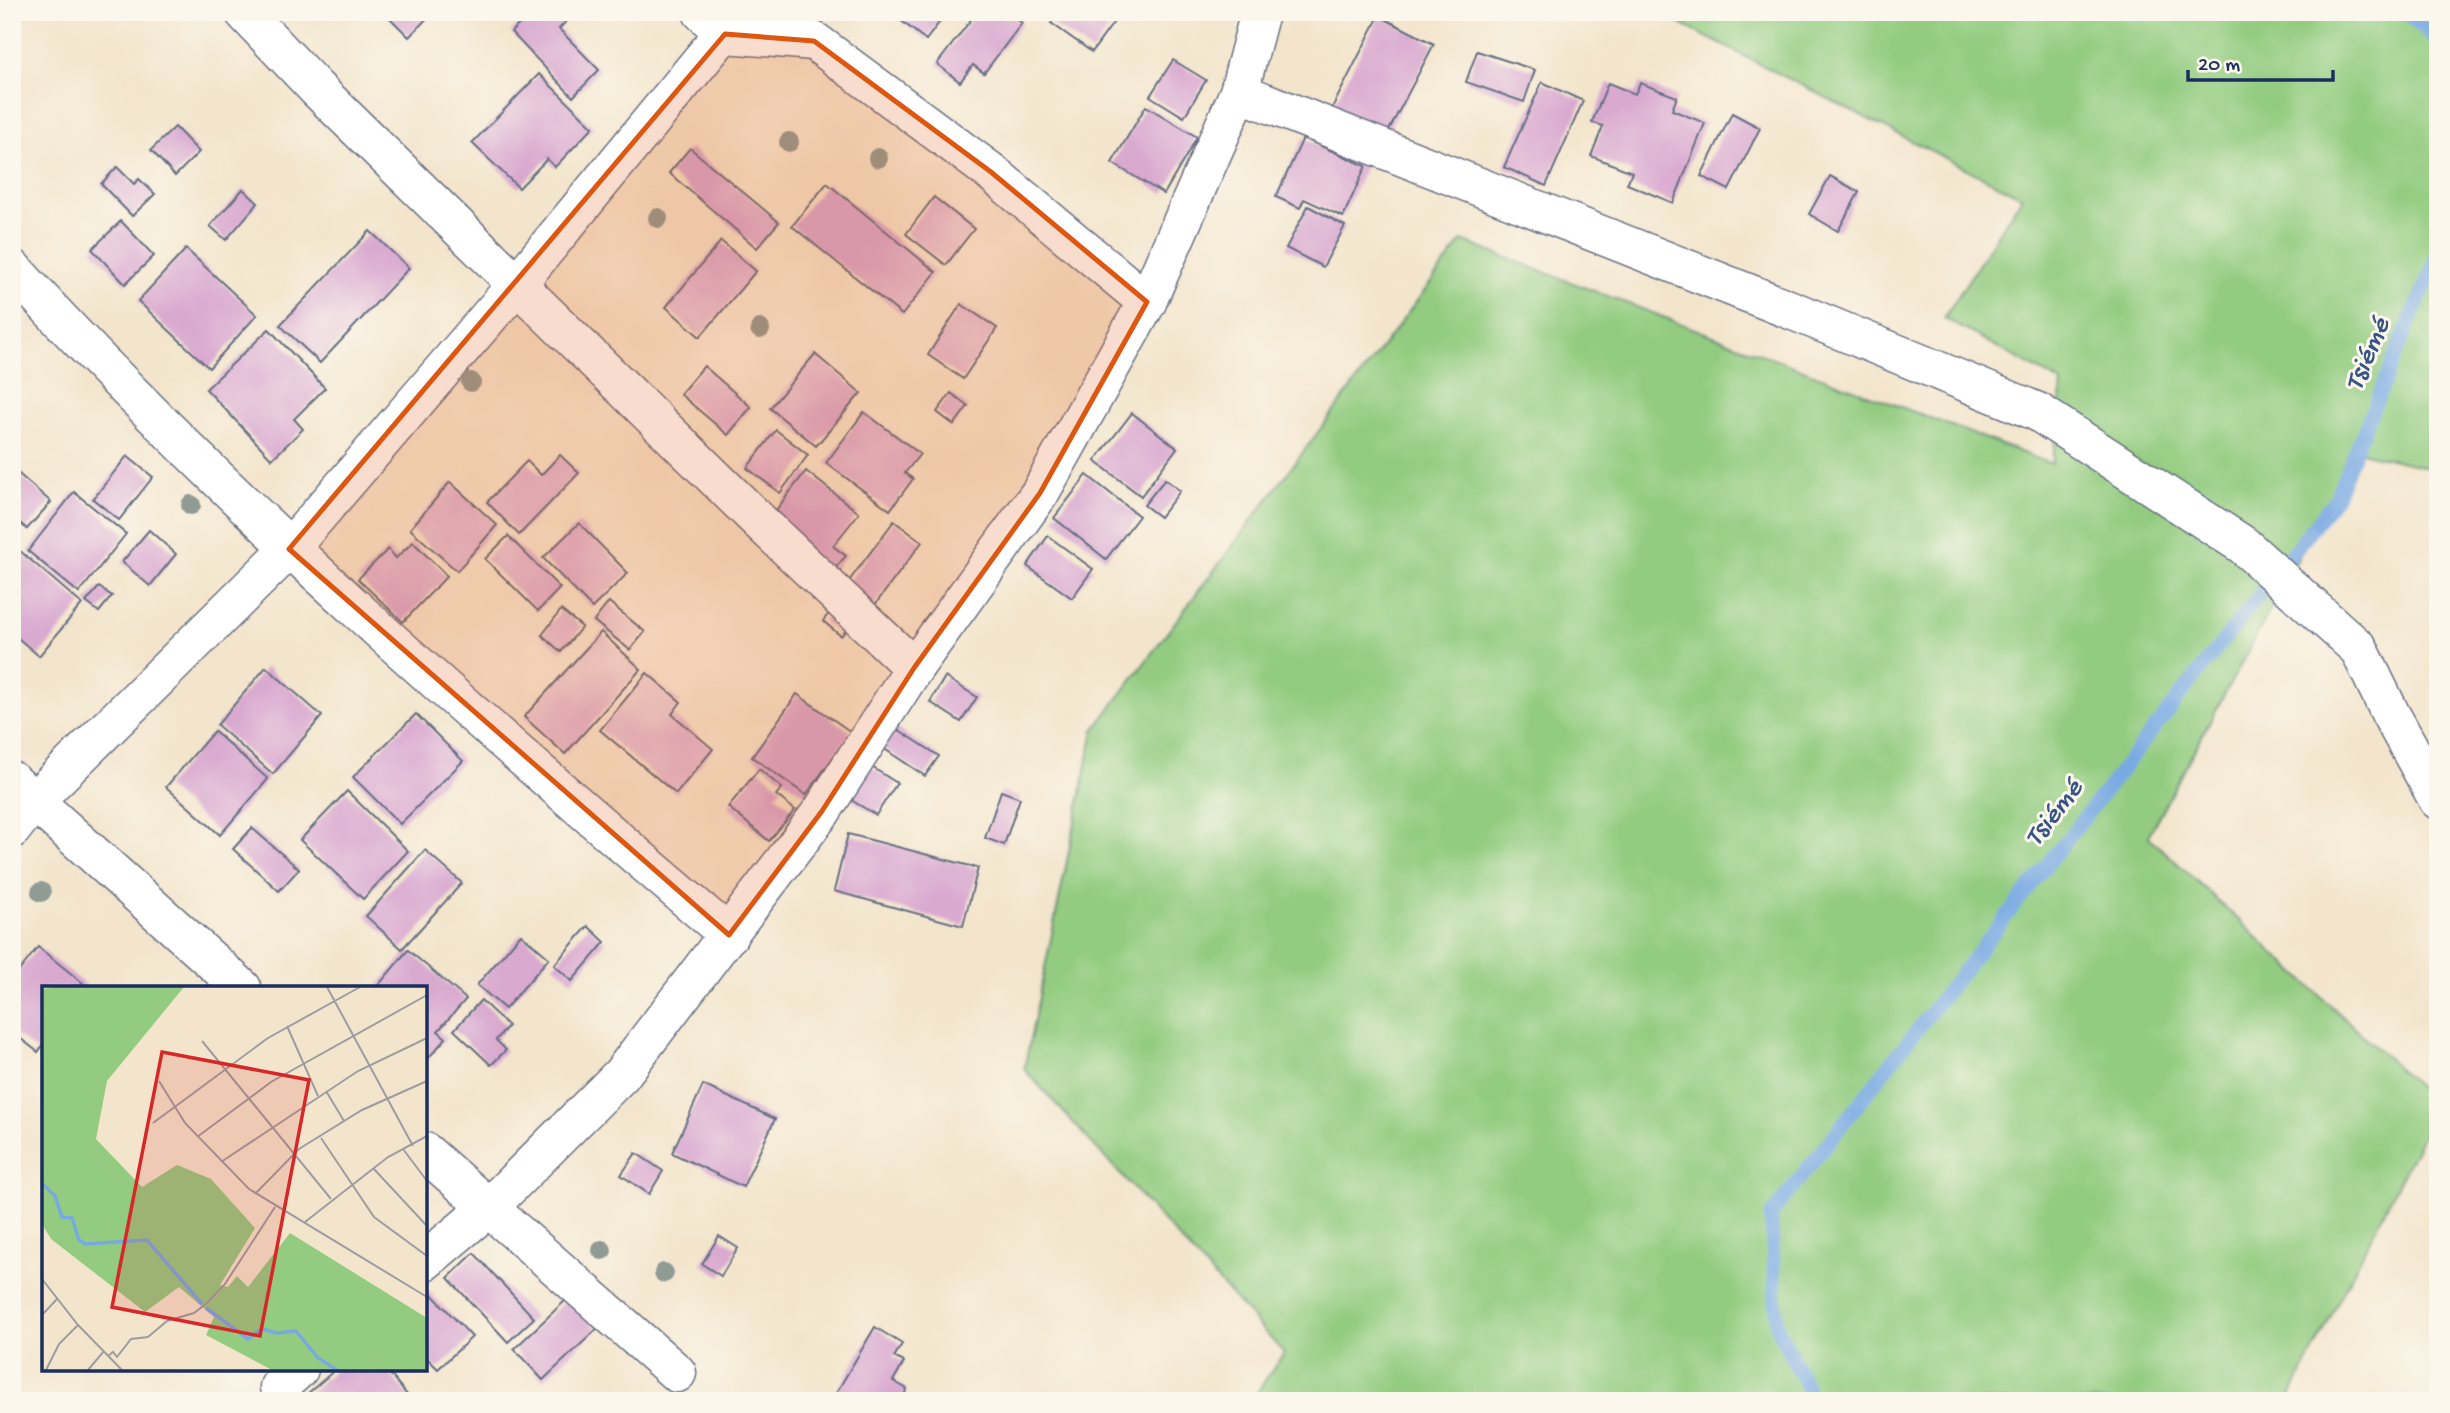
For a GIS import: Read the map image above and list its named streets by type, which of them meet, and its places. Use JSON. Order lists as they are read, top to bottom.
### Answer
{
  "water": ["Tsiémé"],
  "scale_bar": "20 m"
}
